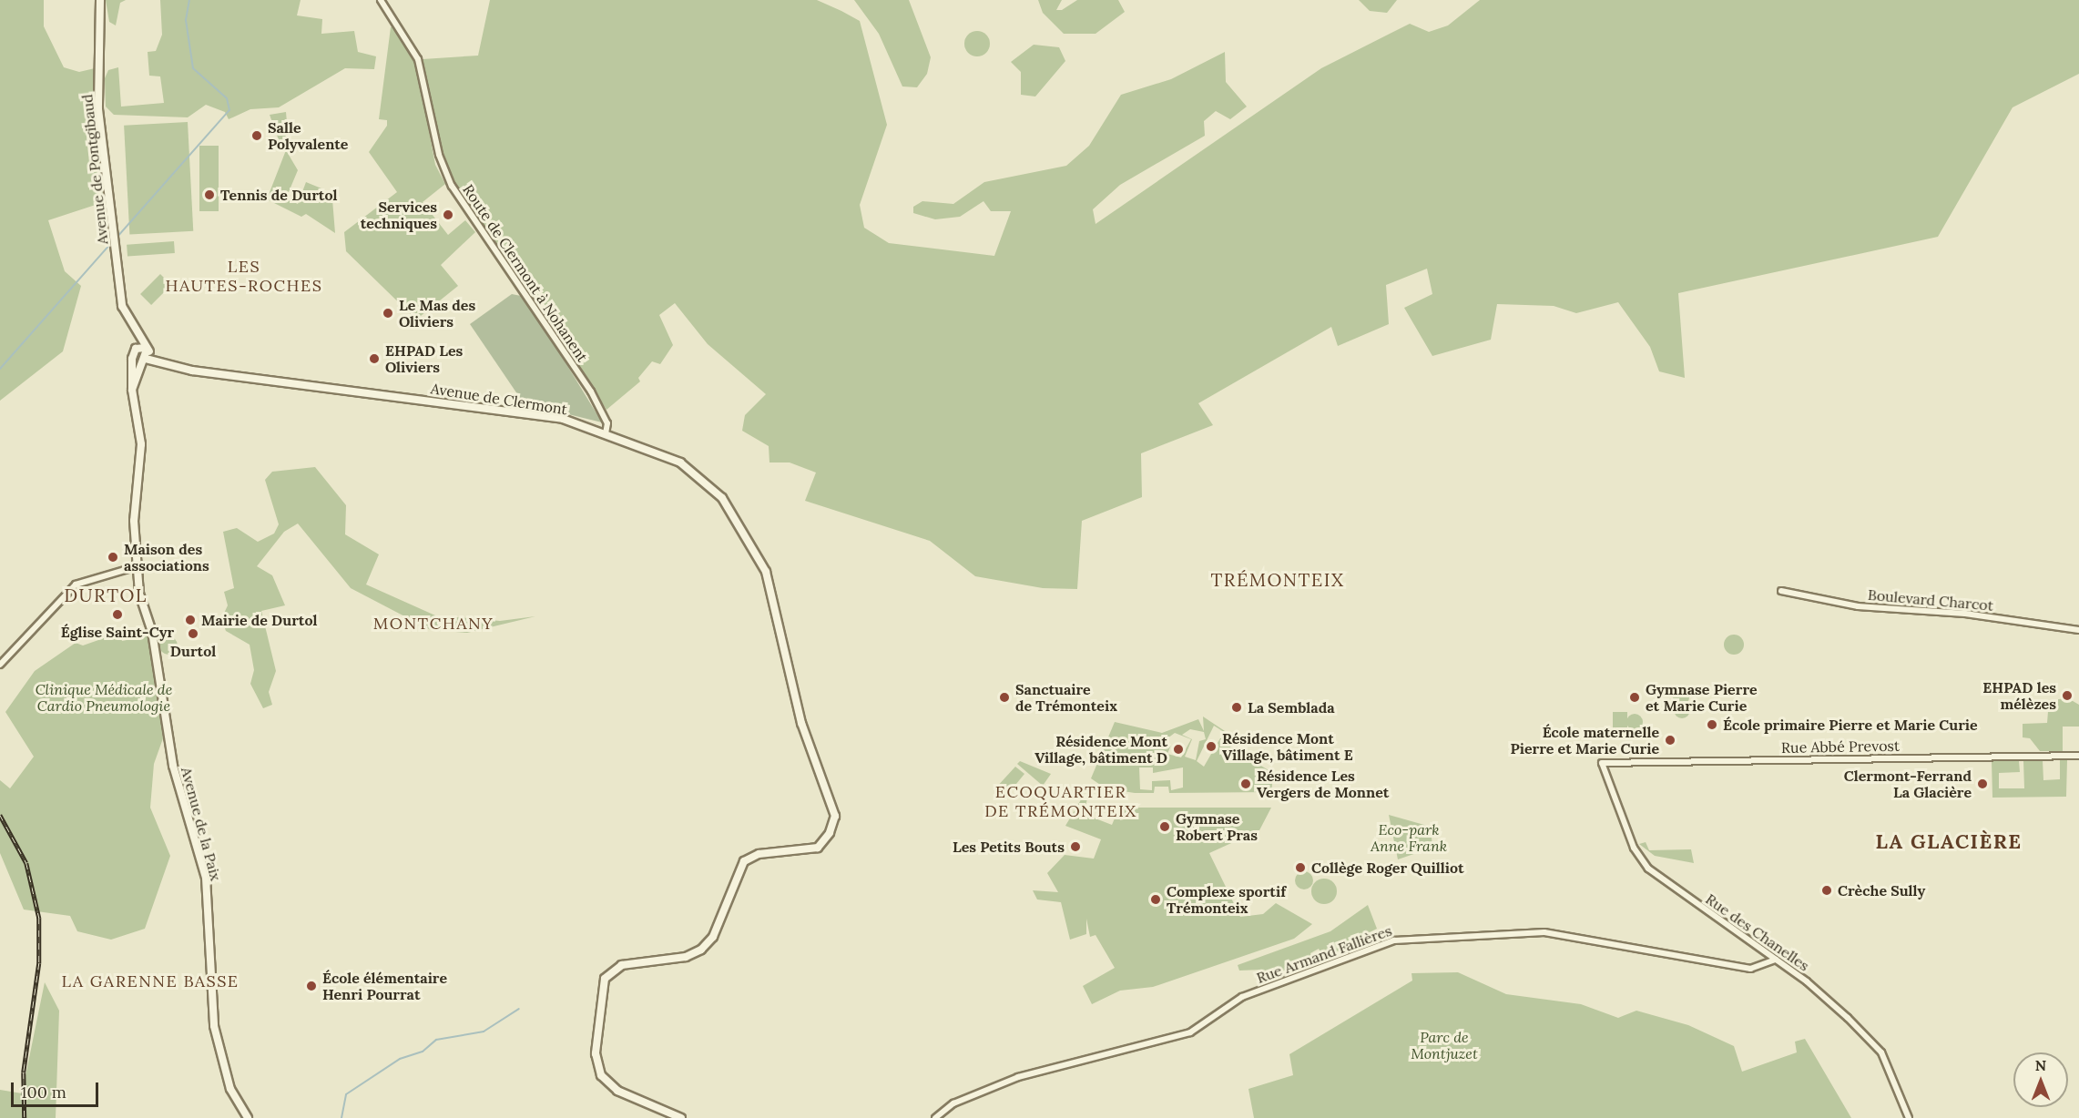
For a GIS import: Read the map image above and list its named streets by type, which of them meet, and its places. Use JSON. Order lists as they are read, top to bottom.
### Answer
{
  "streets": {
    "main road": ["Avenue de Pontgibaud", "Avenue de Clermont", "Avenue de la Paix"],
    "street": [
      "Route de Clermont à Nohanent",
      "Boulevard Charcot",
      "Rue Abbé Prevost",
      "Rue des Chanelles",
      "Rue Armand Fallières"
    ]
  },
  "crossings": [
    ["Avenue de Pontgibaud", "Avenue de Clermont"],
    ["Avenue de Pontgibaud", "Avenue de la Paix"],
    ["Route de Clermont à Nohanent", "Avenue de Clermont"],
    ["Rue Abbé Prevost", "Rue des Chanelles"],
    ["Rue des Chanelles", "Rue Armand Fallières"]
  ],
  "districts": [
    "LES HAUTES-ROCHES",
    "TRÉMONTEIX",
    "DURTOL",
    "MONTCHANY",
    "ECOQUARTIER DE TRÉMONTEIX",
    "LA GLACIÈRE",
    "LA GARENNE BASSE"
  ],
  "parks": ["Clinique Médicale de Cardio Pneumologie", "Eco-park Anne Frank", "Parc de Montjuzet"],
  "places": [
    "Salle Polyvalente",
    "Tennis de Durtol",
    "Services techniques",
    "Le Mas des Oliviers",
    "EHPAD Les Oliviers",
    "Maison des associations",
    "Église Saint-Cyr",
    "Mairie de Durtol",
    "Durtol",
    "EHPAD les mélèzes",
    "Sanctuaire de Trémonteix",
    "Gymnase Pierre et Marie Curie",
    "La Semblada",
    "École primaire Pierre et Marie Curie",
    "École maternelle Pierre et Marie Curie",
    "Résidence Mont Village, bâtiment E",
    "Résidence Mont Village, bâtiment D",
    "Résidence Les Vergers de Monnet",
    "Clermont-Ferrand La Glacière",
    "Gymnase Robert Pras",
    "Les Petits Bouts",
    "Collège Roger Quilliot",
    "Crèche Sully",
    "Complexe sportif Trémonteix",
    "École élémentaire Henri Pourrat"
  ],
  "scale_bar": "100 m",
  "north": "top"
}
